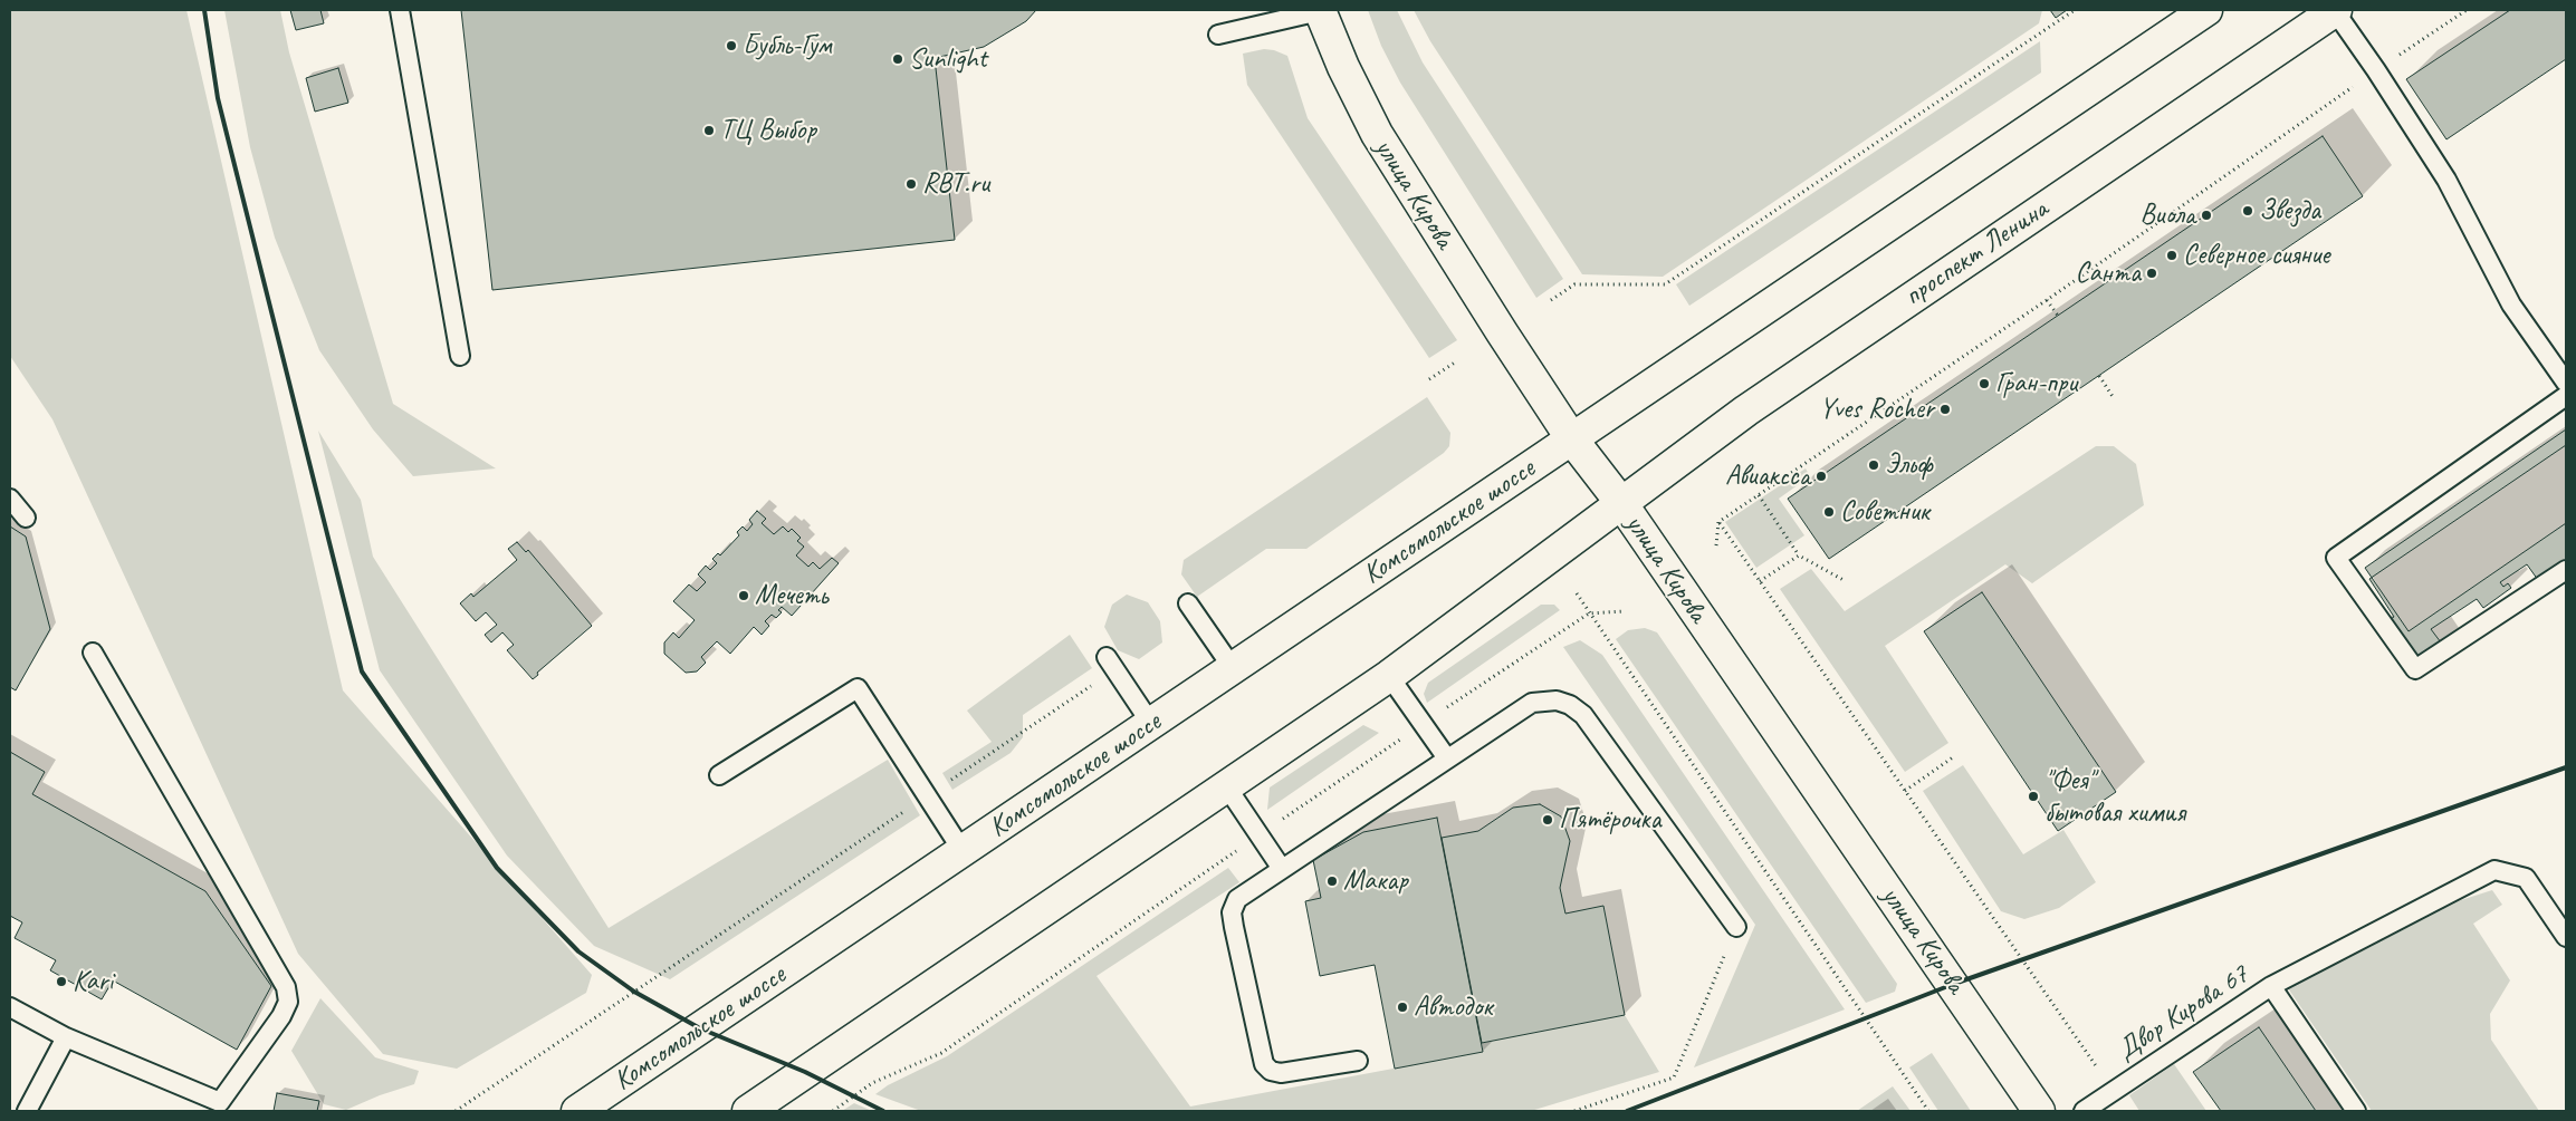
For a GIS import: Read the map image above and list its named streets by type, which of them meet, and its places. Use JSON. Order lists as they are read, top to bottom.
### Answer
{
  "streets": {
    "main road": ["улица Кирова", "проспект Ленина", "Комсомольское шоссе"],
    "lane": ["Двор Кирова 67"]
  },
  "crossings": [
    ["улица Кирова", "проспект Ленина"],
    ["улица Кирова", "Комсомольское шоссе"]
  ],
  "places": [
    "Бубль-Гум",
    "Sunlight",
    "ТЦ Выбор",
    "RBT.ru",
    "Звезда",
    "Виола",
    "Северное сияние",
    "Санта",
    "Гран-при",
    "Yves Rocher",
    "Эльф",
    "Авиаксса",
    "Советник",
    "Мечеть",
    "\"Фея\" бытовая химия",
    "Пятёрочка",
    "Макар",
    "Kari",
    "Автодок"
  ]
}
